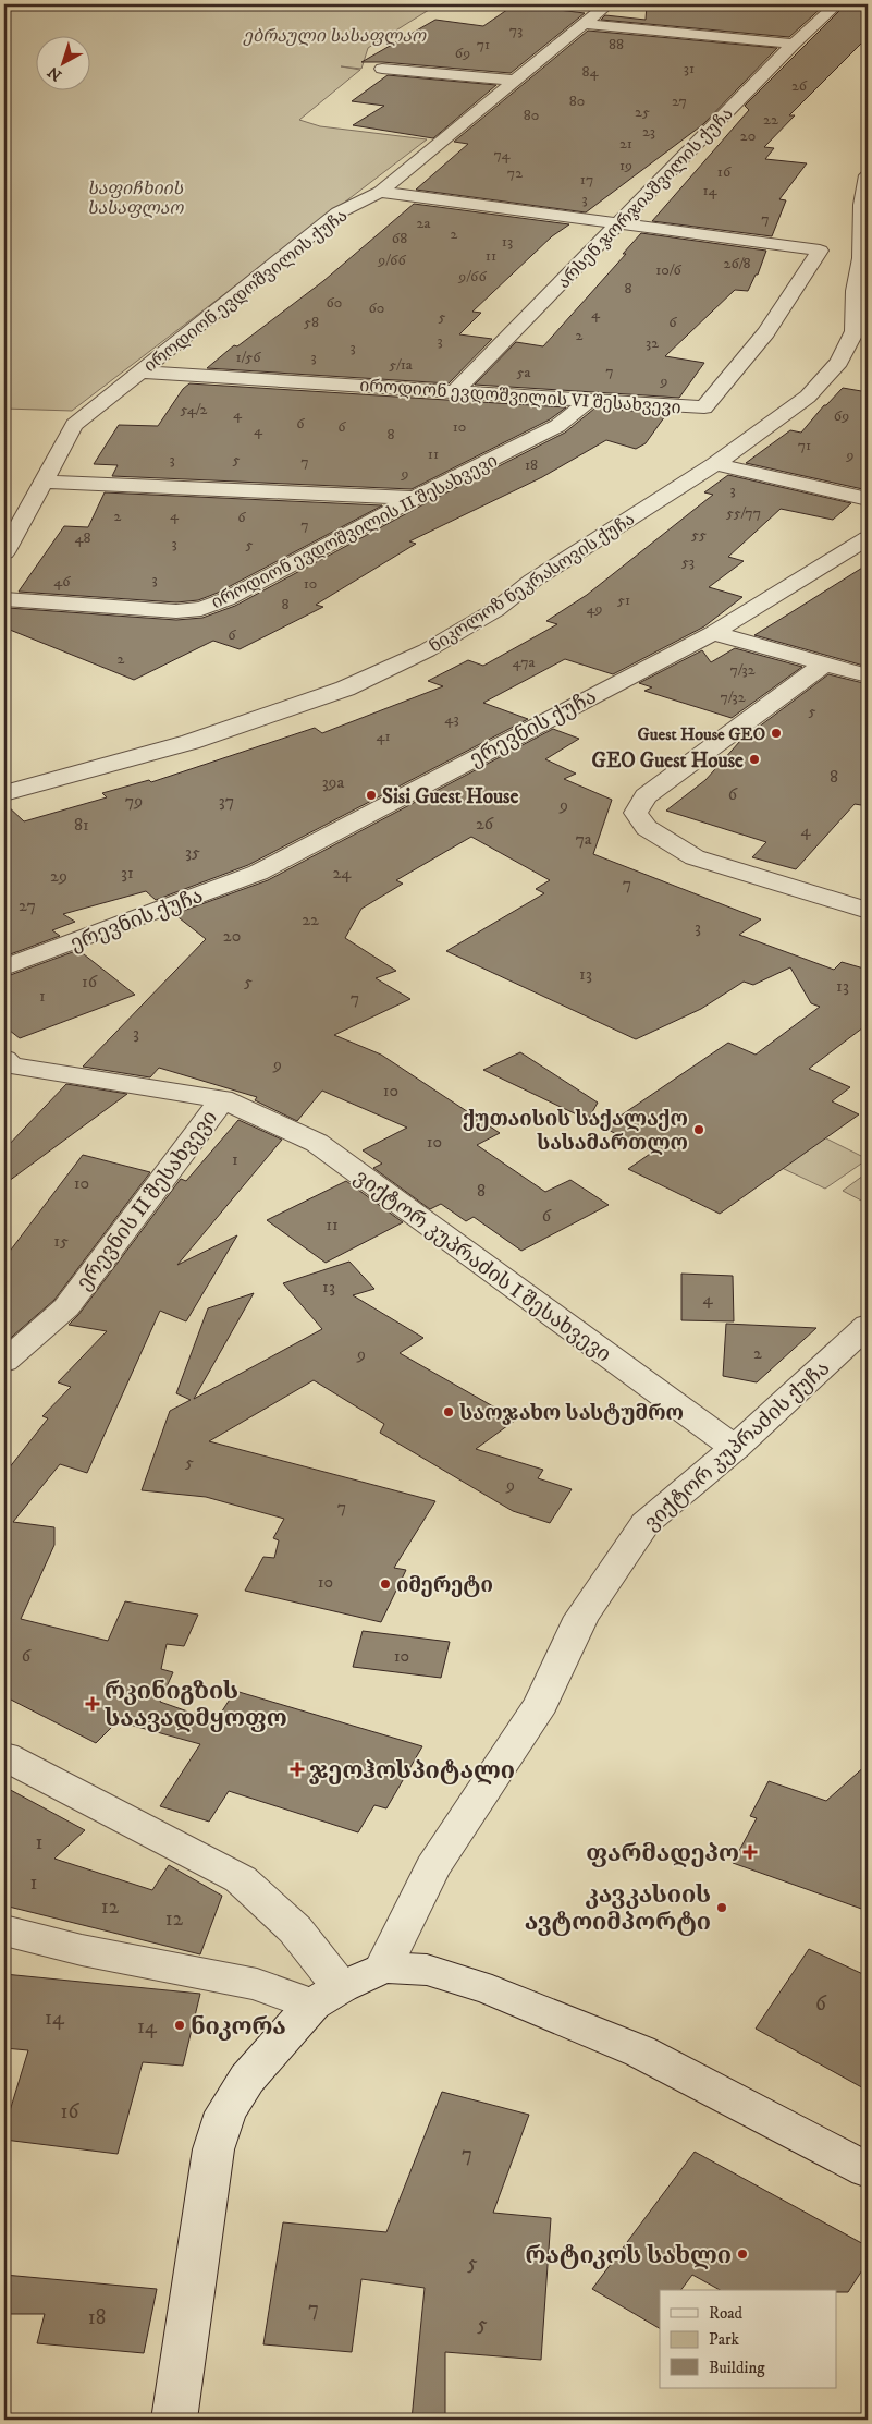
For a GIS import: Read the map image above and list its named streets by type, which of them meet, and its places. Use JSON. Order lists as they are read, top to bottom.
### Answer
{
  "streets": {
    "street": [
      "არსენ ჯორჯიაშვილის ქუჩა",
      "იროდიონ ევდოშვილის ქუჩა",
      "იროდიონ ევდოშვილის VI შესახვევი",
      "იროდიონ ევდოშვილის II შესახვევი",
      "ნიკოლოზ ნეკრასოვის ქუჩა",
      "ერევნის ქუჩა",
      "ერევნის II შესახვევი",
      "ვიქტორ კუპრაძის I შესახვევი",
      "ვიქტორ კუპრაძის ქუჩა"
    ]
  },
  "crossings": [
    ["არსენ ჯორჯიაშვილის ქუჩა", "იროდიონ ევდოშვილის VI შესახვევი"],
    ["იროდიონ ევდოშვილის ქუჩა", "იროდიონ ევდოშვილის VI შესახვევი"],
    ["იროდიონ ევდოშვილის VI შესახვევი", "იროდიონ ევდოშვილის II შესახვევი"],
    ["ერევნის II შესახვევი", "ვიქტორ კუპრაძის I შესახვევი"],
    ["ვიქტორ კუპრაძის I შესახვევი", "ვიქტორ კუპრაძის ქუჩა"]
  ],
  "parks": ["ებრაული სასაფლაო", "საფიჩხიის სასაფლაო"],
  "places": {
    "other": [
      "Guest House GEO",
      "GEO Guest House",
      "Sisi Guest House",
      "ქუთაისის საქალაქო სასამართლო",
      "საოჯახო სასტუმრო",
      "იმერეტი",
      "კავკასიის ავტოიმპორტი",
      "ნიკორა",
      "რატიკოს სახლი"
    ],
    "health": ["რკინიგზის საავადმყოფო", "ჯეოჰოსპიტალი", "ფარმადეპო"]
  },
  "house_numbers": [
    "73",
    "71",
    "88",
    "69",
    "31",
    "84",
    "26",
    "80",
    "27",
    "25",
    "80",
    "22",
    "23",
    "20",
    "21",
    "74",
    "19",
    "16",
    "72",
    "17",
    "14",
    "3",
    "7",
    "2a",
    "2",
    "68",
    "13",
    "11",
    "9/66",
    "26/8",
    "10/6",
    "9/66",
    "8",
    "60",
    "60",
    "4",
    "5",
    "58",
    "6",
    "2",
    "3",
    "32",
    "3",
    "1/56",
    "3",
    "5/1a",
    "7",
    "5a",
    "9",
    "54/2",
    "4",
    "69",
    "6",
    "6",
    "10",
    "4",
    "8",
    "71",
    "11",
    "9",
    "3",
    "5",
    "7",
    "18",
    "9",
    "3",
    "55/77",
    "4",
    "2",
    "6",
    "7",
    "55",
    "48",
    "3",
    "5",
    "53",
    "3",
    "46",
    "10",
    "51",
    "8",
    "49",
    "6",
    "2",
    "47a",
    "7/32",
    "7/32",
    "5",
    "43",
    "41",
    "8",
    "39a",
    "6",
    "79",
    "37",
    "9",
    "26",
    "81",
    "4",
    "7a",
    "35",
    "31",
    "24",
    "29",
    "7",
    "27",
    "22",
    "3",
    "20",
    "13",
    "16",
    "5",
    "13",
    "1",
    "7",
    "3",
    "9",
    "10",
    "10",
    "1",
    "10",
    "8",
    "6",
    "11",
    "15",
    "13",
    "4",
    "2",
    "9",
    "5",
    "9",
    "7",
    "10",
    "6",
    "10",
    "1",
    "1",
    "12",
    "12",
    "6",
    "14",
    "14",
    "16",
    "7",
    "5",
    "7",
    "18",
    "5"
  ],
  "legend": ["Road", "Park", "Building"],
  "north": "bottom left"
}
